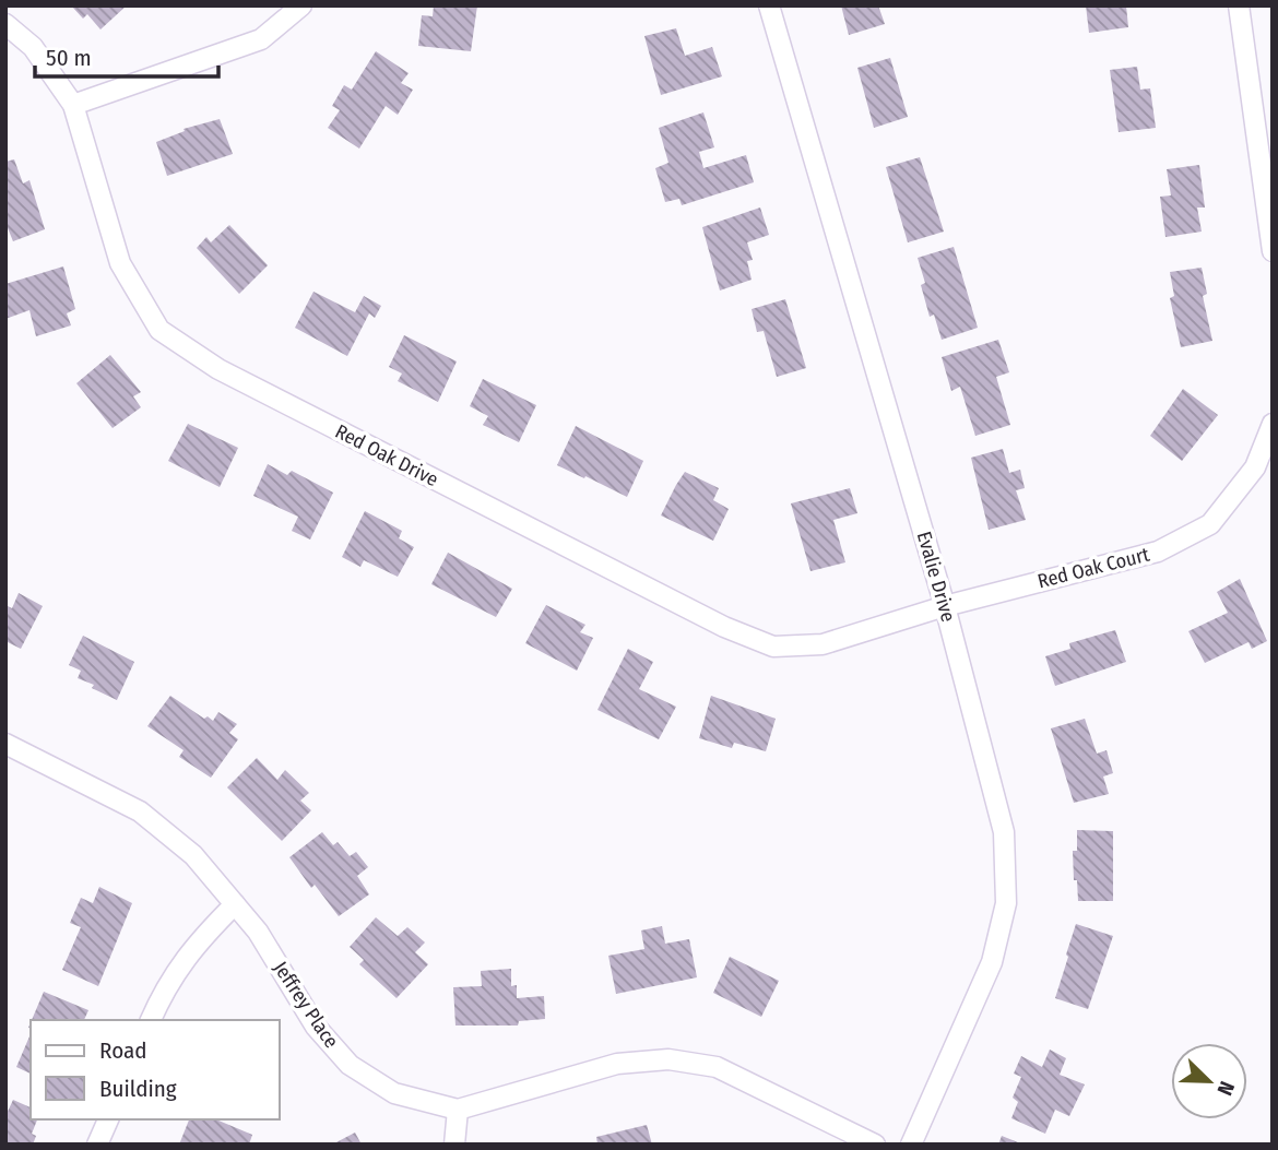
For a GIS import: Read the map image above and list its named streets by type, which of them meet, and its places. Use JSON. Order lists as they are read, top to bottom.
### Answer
{
  "streets": {
    "street": [
      "Red Oak Drive",
      "Red Oak Court",
      "Evalie Drive",
      "Jeffrey Place"
    ]
  },
  "crossings": [
    ["Red Oak Drive", "Red Oak Court"],
    ["Red Oak Drive", "Evalie Drive"],
    ["Red Oak Court", "Evalie Drive"]
  ],
  "legend": ["Road", "Building"],
  "scale_bar": "50 m",
  "north": "bottom right"
}
